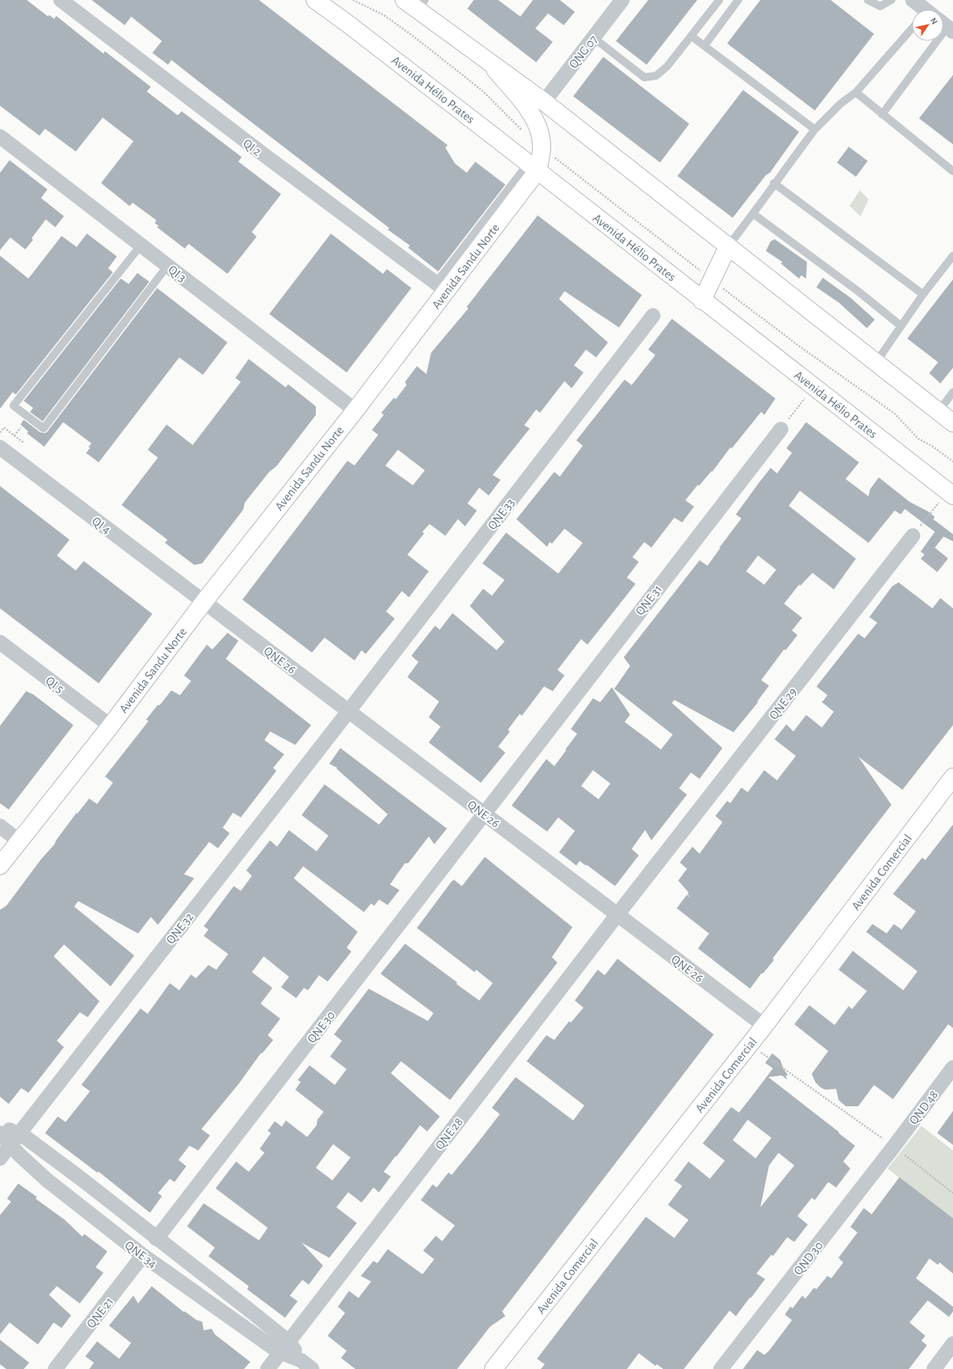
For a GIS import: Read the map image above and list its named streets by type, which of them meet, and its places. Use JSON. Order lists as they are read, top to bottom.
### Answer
{
  "streets": {
    "main road": ["Avenida Hélio Prates", "Avenida Sandu Norte", "Avenida Comercial"],
    "street": [
      "QNG 07",
      "QI 2",
      "QI 3",
      "QNE 33",
      "QI 4",
      "QNE 31",
      "QNE 26",
      "QI 5",
      "QNE 29",
      "QNE 32",
      "QNE 30",
      "QND 48",
      "QNE 28",
      "QNE 34",
      "QND 30",
      "QNE 21"
    ]
  },
  "crossings": [
    ["Avenida Hélio Prates", "Avenida Sandu Norte"],
    ["QI 2", "Avenida Sandu Norte"],
    ["Avenida Sandu Norte", "QI 3"],
    ["Avenida Sandu Norte", "QI 4"],
    ["Avenida Sandu Norte", "QNE 26"],
    ["Avenida Sandu Norte", "QI 5"],
    ["QNE 33", "QNE 26"],
    ["QNE 33", "QNE 32"],
    ["QI 4", "QNE 26"],
    ["QNE 31", "QNE 26"],
    ["QNE 31", "QNE 30"],
    ["QNE 26", "QNE 29"],
    ["QNE 26", "Avenida Comercial"],
    ["QNE 26", "QNE 32"],
    ["QNE 26", "QNE 30"],
    ["QNE 26", "QNE 28"],
    ["QNE 29", "QNE 28"],
    ["QNE 32", "QNE 34"],
    ["QNE 30", "QNE 34"],
    ["QND 48", "QND 30"],
    ["QNE 28", "QNE 34"],
    ["QNE 34", "QNE 21"]
  ],
  "north": "top right"
}
